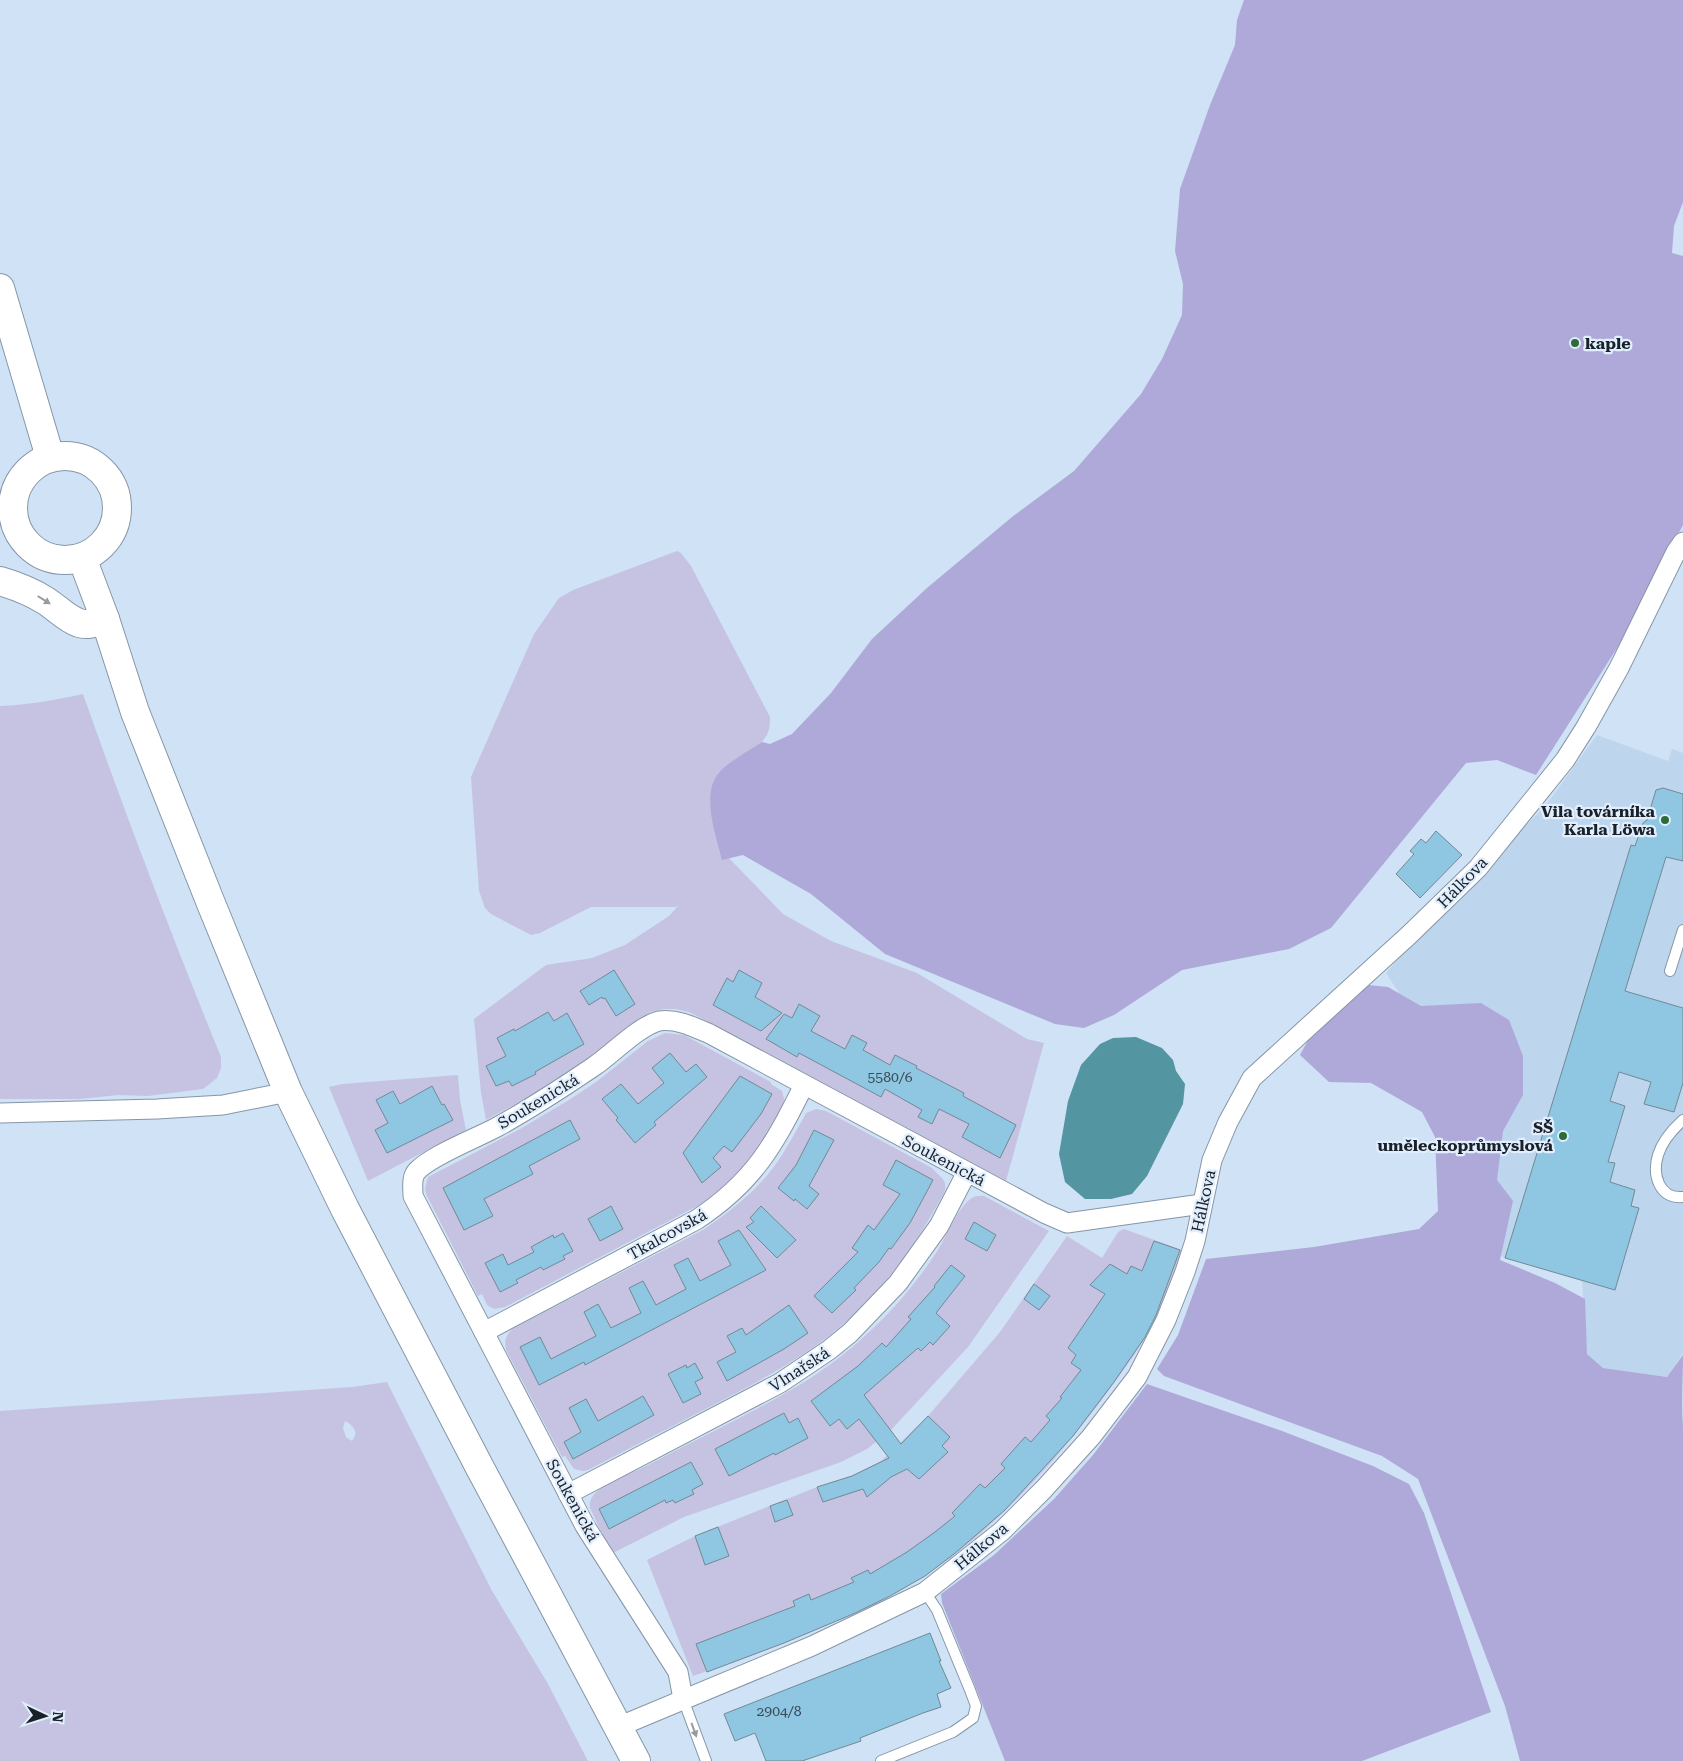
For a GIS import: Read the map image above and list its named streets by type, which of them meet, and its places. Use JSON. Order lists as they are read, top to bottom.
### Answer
{
  "streets": {
    "street": [
      "Hálkova",
      "Soukenická",
      "Tkalcovská",
      "Vlnařská"
    ]
  },
  "crossings": [
    ["Hálkova", "Soukenická"],
    ["Soukenická", "Tkalcovská"],
    ["Soukenická", "Vlnařská"]
  ],
  "places": ["kaple", "Vila továrníka Karla Löwa", "SŠ uměleckoprůmyslová"],
  "house_numbers": ["5580/6", "2904/8"],
  "north": "right"
}
